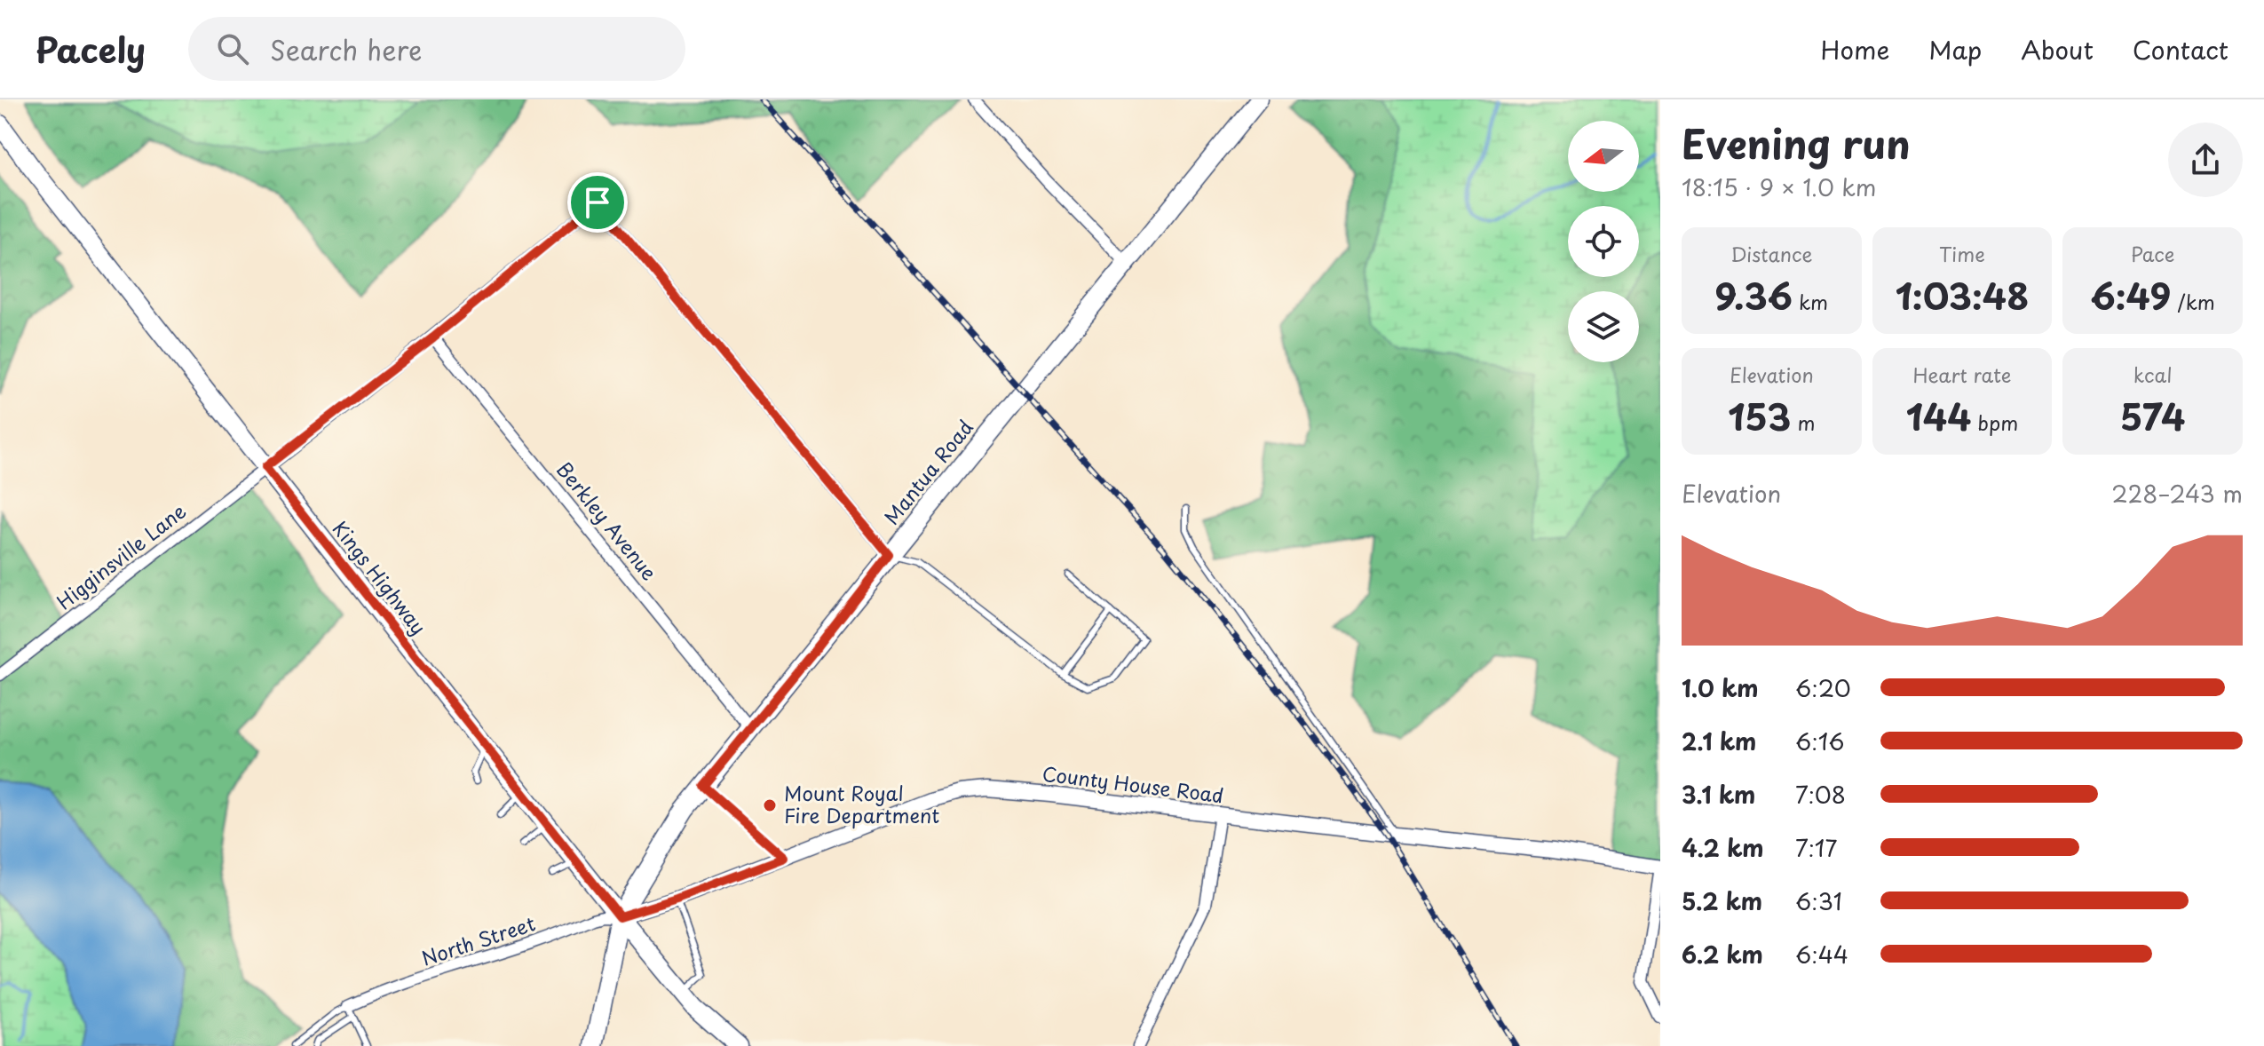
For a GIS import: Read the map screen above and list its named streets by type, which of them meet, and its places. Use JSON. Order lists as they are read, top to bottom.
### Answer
{
  "streets": {
    "main road": ["Mantua Road", "Kings Highway"],
    "street": [
      "Berkley Avenue",
      "Higginsville Lane",
      "County House Road",
      "North Street"
    ]
  },
  "crossings": [
    ["Mantua Road", "Berkley Avenue"],
    ["Mantua Road", "Higginsville Lane"],
    ["Mantua Road", "Kings Highway"],
    ["Mantua Road", "County House Road"],
    ["Mantua Road", "North Street"],
    ["Berkley Avenue", "Higginsville Lane"],
    ["Higginsville Lane", "Kings Highway"],
    ["Kings Highway", "County House Road"],
    ["Kings Highway", "North Street"],
    ["County House Road", "North Street"]
  ],
  "places": ["Mount Royal Fire Department"],
  "north": "left",
  "page": {
    "header": "Pacely",
    "search": "Search here",
    "nav": [
      "Home",
      "Map",
      "About",
      "Contact"
    ],
    "heading": ["Evening run", "18:15 · 9 × 1.0 km"],
    "stats": [
      ["Distance", "9.36 km"],
      ["Time", "1:03:48"],
      ["Pace", "6:49 /km"],
      ["Elevation", "153 m"],
      ["Heart rate", "144 bpm"],
      ["kcal", "574"]
    ],
    "chart": ["Elevation", "228–243 m"],
    "list": [
      {
        "name": "1.0 km",
        "note": "6:20"
      },
      {
        "name": "2.1 km",
        "note": "6:16"
      },
      {
        "name": "3.1 km",
        "note": "7:08"
      },
      {
        "name": "4.2 km",
        "note": "7:17"
      },
      {
        "name": "5.2 km",
        "note": "6:31"
      },
      {
        "name": "6.2 km",
        "note": "6:44"
      }
    ]
  }
}
